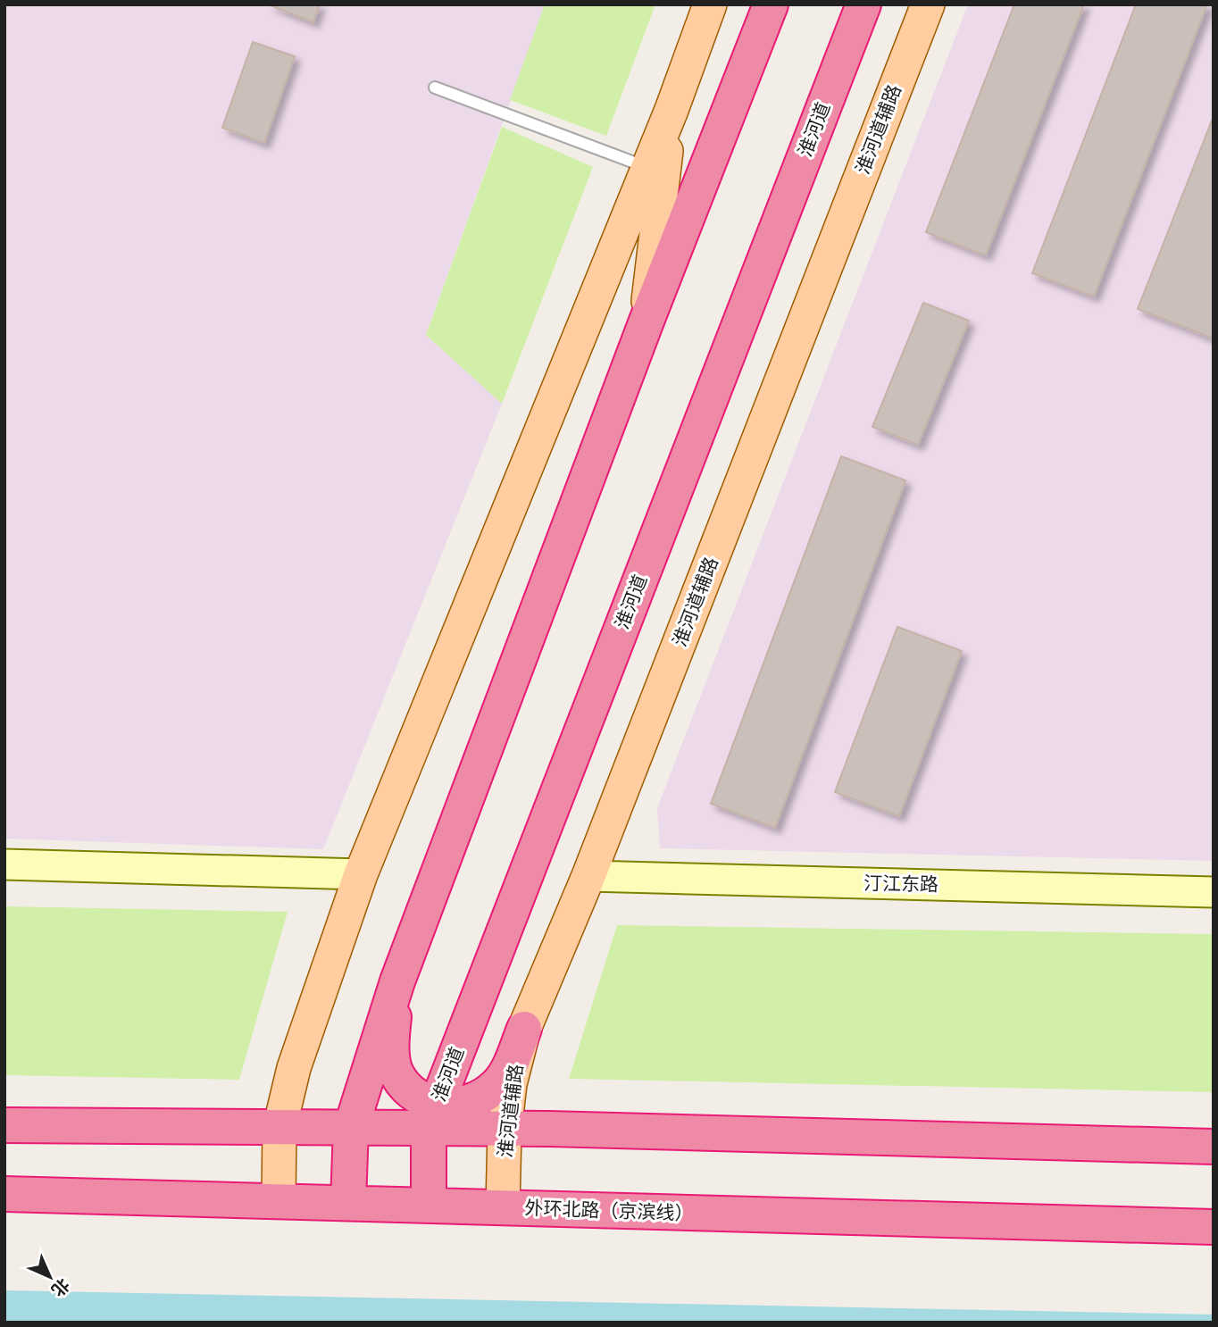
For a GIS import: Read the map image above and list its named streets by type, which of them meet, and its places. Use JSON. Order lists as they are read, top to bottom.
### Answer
{
  "streets": {
    "highway": ["淮河道", "外环北路（京滨线）"],
    "main road": ["淮河道辅路"],
    "street": ["汀江东路"]
  },
  "crossings": [
    ["淮河道", "外环北路（京滨线）"],
    ["淮河道辅路", "汀江东路"],
    ["淮河道辅路", "外环北路（京滨线）"]
  ],
  "north": "bottom right"
}
